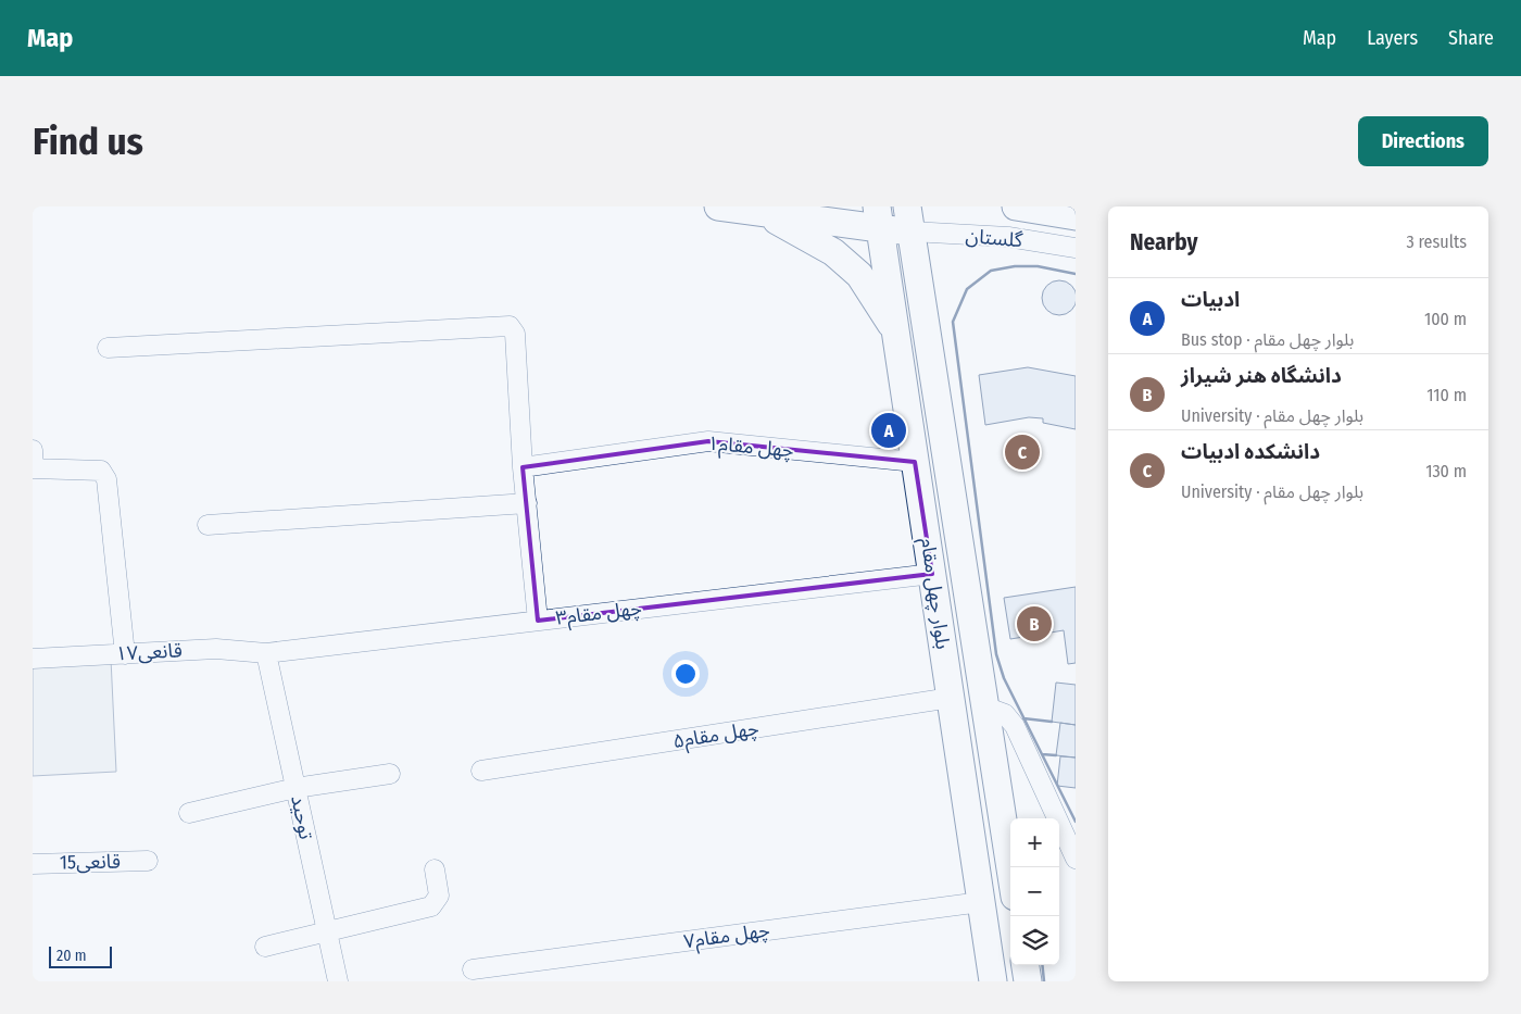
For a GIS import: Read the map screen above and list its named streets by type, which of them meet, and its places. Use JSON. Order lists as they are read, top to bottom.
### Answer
{
  "streets": {
    "main road": ["گلستان", "بلوار چهل مقام"],
    "street": [
      "چهل مقام۱",
      "چهل مقام۳",
      "۱۷قانعی",
      "چهل مقام۵",
      "توحید",
      "15قانعی",
      "چهل مقام۷"
    ]
  },
  "crossings": [
    ["گلستان", "بلوار چهل مقام"],
    ["چهل مقام۱", "بلوار چهل مقام"],
    ["بلوار چهل مقام", "چهل مقام۳"],
    ["بلوار چهل مقام", "چهل مقام۵"],
    ["بلوار چهل مقام", "چهل مقام۷"],
    ["چهل مقام۳", "۱۷قانعی"],
    ["چهل مقام۳", "توحید"],
    ["۱۷قانعی", "توحید"]
  ],
  "scale_bar": "20 m",
  "page": {
    "header": "Map",
    "nav": ["Map", "Layers", "Share"],
    "buttons": "Directions",
    "title": "Find us",
    "heading": ["Nearby", "3 results"],
    "list": [
      {
        "mark": "A",
        "name": "ادبیات",
        "note": "Bus stop · بلوار چهل مقام",
        "value": "100 m"
      },
      {
        "mark": "B",
        "name": "دانشگاه هنر شيراز",
        "note": "University · بلوار چهل مقام",
        "value": "110 m"
      },
      {
        "mark": "C",
        "name": "دانشکده ادبیات",
        "note": "University · بلوار چهل مقام",
        "value": "130 m"
      }
    ],
    "pins": ["A", "C", "B"],
    "map_buttons": ["+", "−"],
    "scale": "20 m"
  }
}
